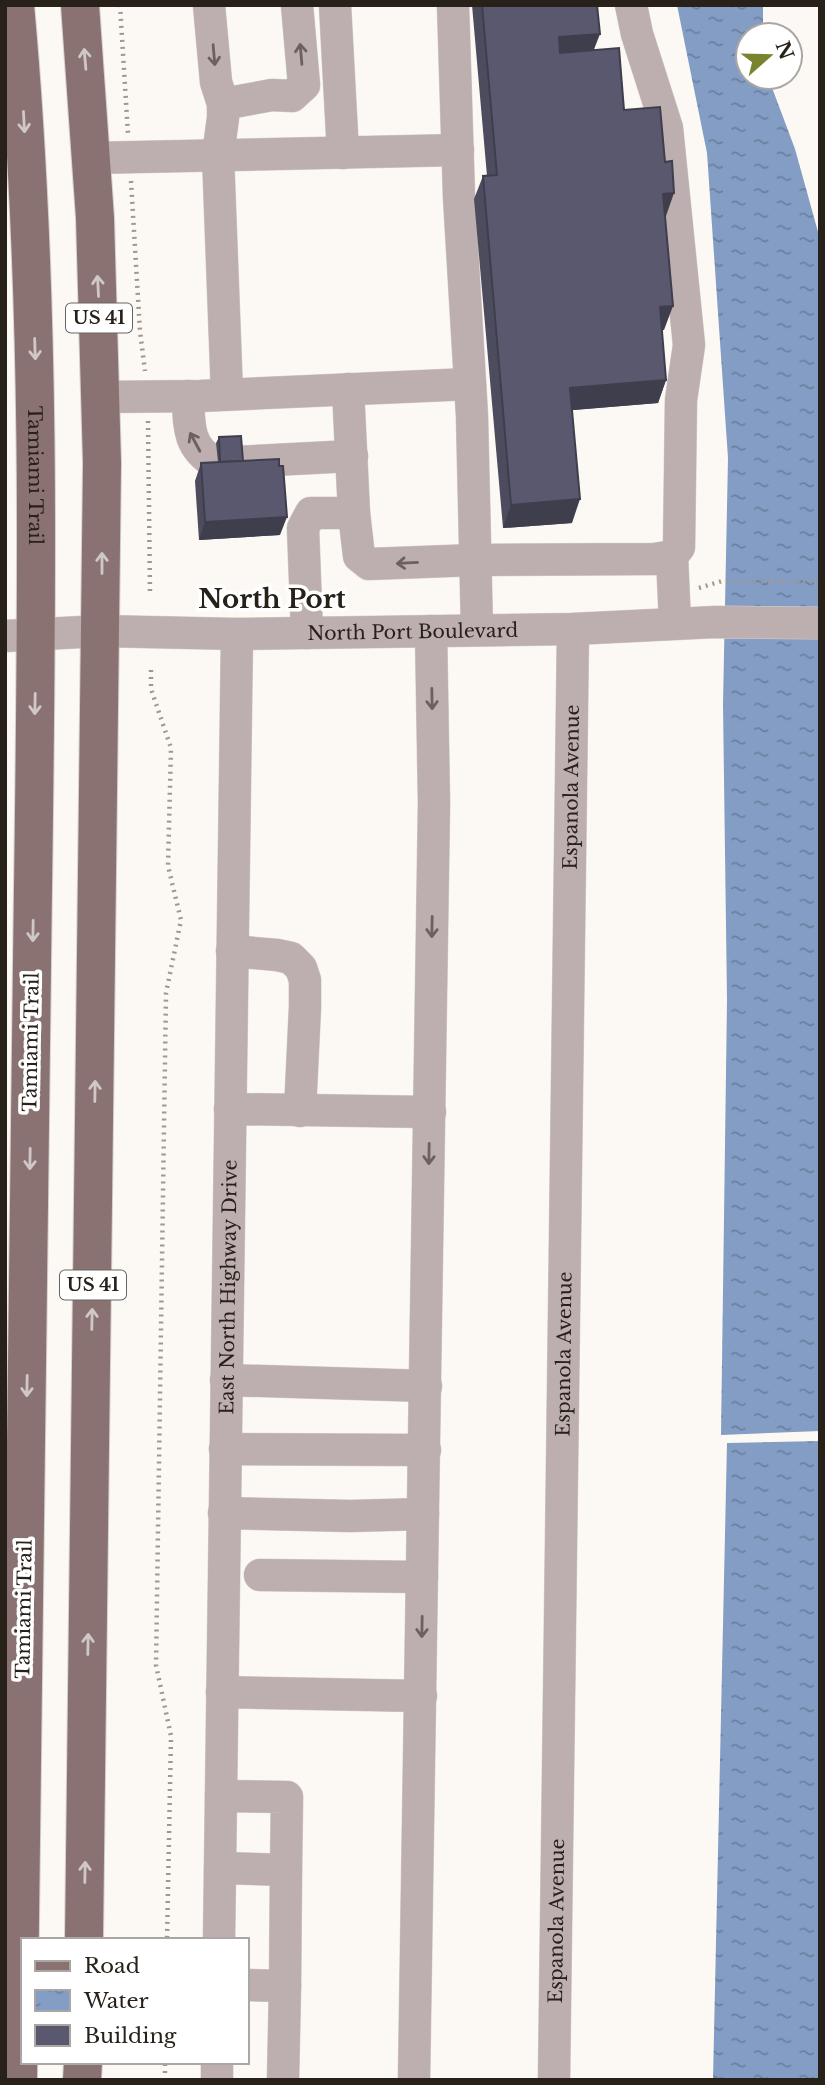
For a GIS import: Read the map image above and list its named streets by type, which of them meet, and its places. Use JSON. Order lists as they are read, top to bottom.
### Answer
{
  "streets": {
    "main road": ["US 41", "Tamiami Trail"],
    "street": ["North Port Boulevard", "Espanola Avenue", "East North Highway Drive"]
  },
  "crossings": [
    ["US 41", "North Port Boulevard"],
    ["Tamiami Trail", "North Port Boulevard"],
    ["North Port Boulevard", "Espanola Avenue"],
    ["North Port Boulevard", "East North Highway Drive"]
  ],
  "districts": ["North Port"],
  "legend": ["Road", "Water", "Building"],
  "north": "right"
}
